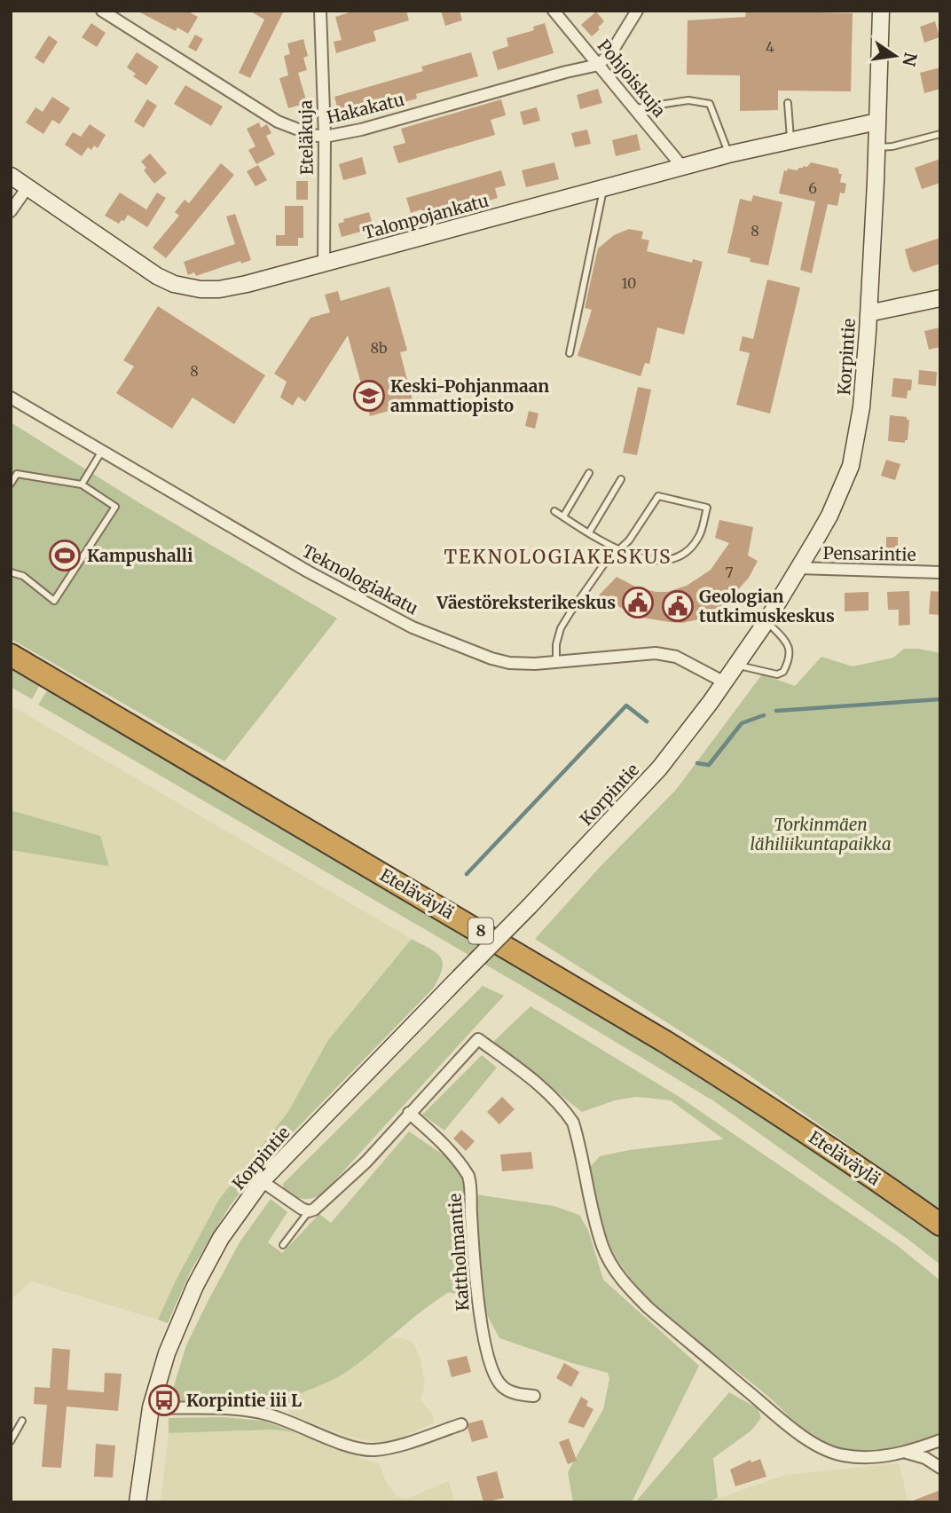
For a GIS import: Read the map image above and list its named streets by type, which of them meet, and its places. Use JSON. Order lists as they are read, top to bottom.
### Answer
{
  "streets": {
    "highway": ["Eteläväylä", "8"],
    "street": [
      "Pohjoiskuja",
      "Hakakatu",
      "Eteläkuja",
      "Talonpojankatu",
      "Korpintie",
      "Pensarintie",
      "Teknologiakatu",
      "Kattholmantie"
    ]
  },
  "crossings": [
    ["Pohjoiskuja", "Hakakatu"],
    ["Pohjoiskuja", "Talonpojankatu"],
    ["Hakakatu", "Eteläkuja"],
    ["Eteläkuja", "Talonpojankatu"],
    ["Talonpojankatu", "Korpintie"],
    ["Korpintie", "Pensarintie"],
    ["Korpintie", "Teknologiakatu"]
  ],
  "districts": ["TEKNOLOGIAKESKUS"],
  "parks": ["Torkinmäen lähiliikuntapaikka"],
  "places": {
    "school or university": ["Keski-Pohjanmaan ammattiopisto"],
    "sports": ["Kampushalli"],
    "public building": ["Väestöreksterikeskus", "Geologian tutkimuskeskus"],
    "bus stop": ["Korpintie iii L"]
  },
  "house_numbers": [
    "4",
    "6",
    "8",
    "10",
    "8b",
    "8",
    "7"
  ],
  "north": "right"
}
